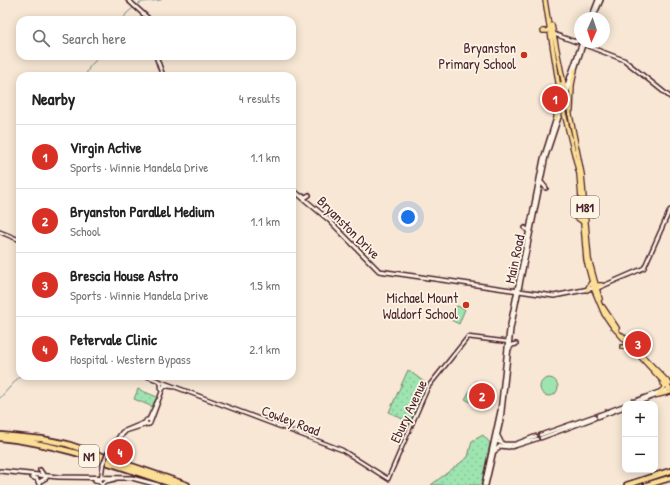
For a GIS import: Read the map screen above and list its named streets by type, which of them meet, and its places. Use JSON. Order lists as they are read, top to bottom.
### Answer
{
  "streets": {
    "highway": ["N1"],
    "main road": ["M81", "Bryanston Drive", "Main Road"],
    "street": ["Ebury Avenue", "Cowley Road"]
  },
  "crossings": [
    ["M81", "Bryanston Drive"],
    ["M81", "Main Road"],
    ["Bryanston Drive", "Main Road"],
    ["Main Road", "Ebury Avenue"],
    ["Ebury Avenue", "Cowley Road"]
  ],
  "places": ["Bryanston Primary School", "Michael Mount Waldorf School"],
  "north": "bottom",
  "page": {
    "search": "Search here",
    "heading": ["Nearby", "4 results"],
    "pins": [
      "1",
      "3",
      "2",
      "4"
    ],
    "list": [
      {
        "mark": "1",
        "name": "Virgin Active",
        "note": "Sports · Winnie Mandela Drive",
        "value": "1.1 km"
      },
      {
        "mark": "2",
        "name": "Bryanston Parallel Medium",
        "note": "School",
        "value": "1.1 km"
      },
      {
        "mark": "3",
        "name": "Brescia House Astro",
        "note": "Sports · Winnie Mandela Drive",
        "value": "1.5 km"
      },
      {
        "mark": "4",
        "name": "Petervale Clinic",
        "note": "Hospital · Western Bypass",
        "value": "2.1 km"
      }
    ],
    "map_buttons": ["+", "−"]
  }
}
